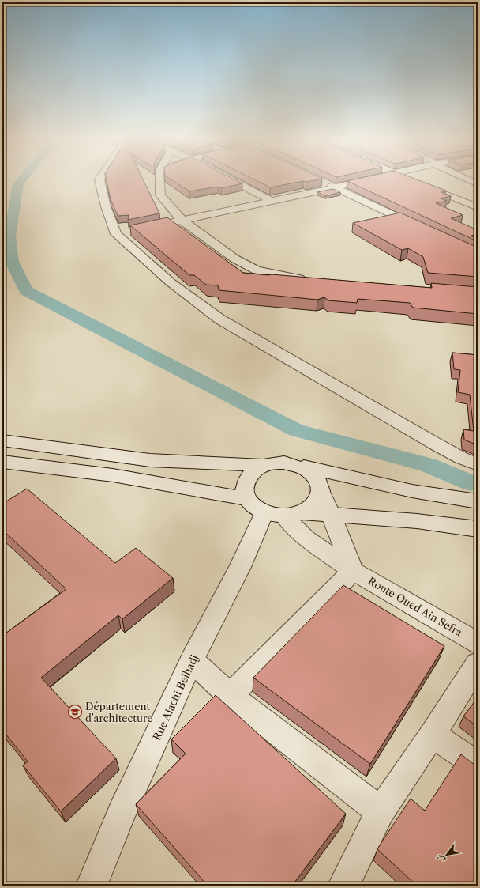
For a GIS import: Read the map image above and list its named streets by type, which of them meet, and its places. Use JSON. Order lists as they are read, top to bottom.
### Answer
{
  "streets": {
    "street": ["Route Oued Ain Sefra", "Rue Aiachi Belhadj"]
  },
  "crossings": [
    ["Route Oued Ain Sefra", "Rue Aiachi Belhadj"]
  ],
  "places": {
    "school or university": ["Département d'architecture"]
  },
  "north": "bottom left"
}
